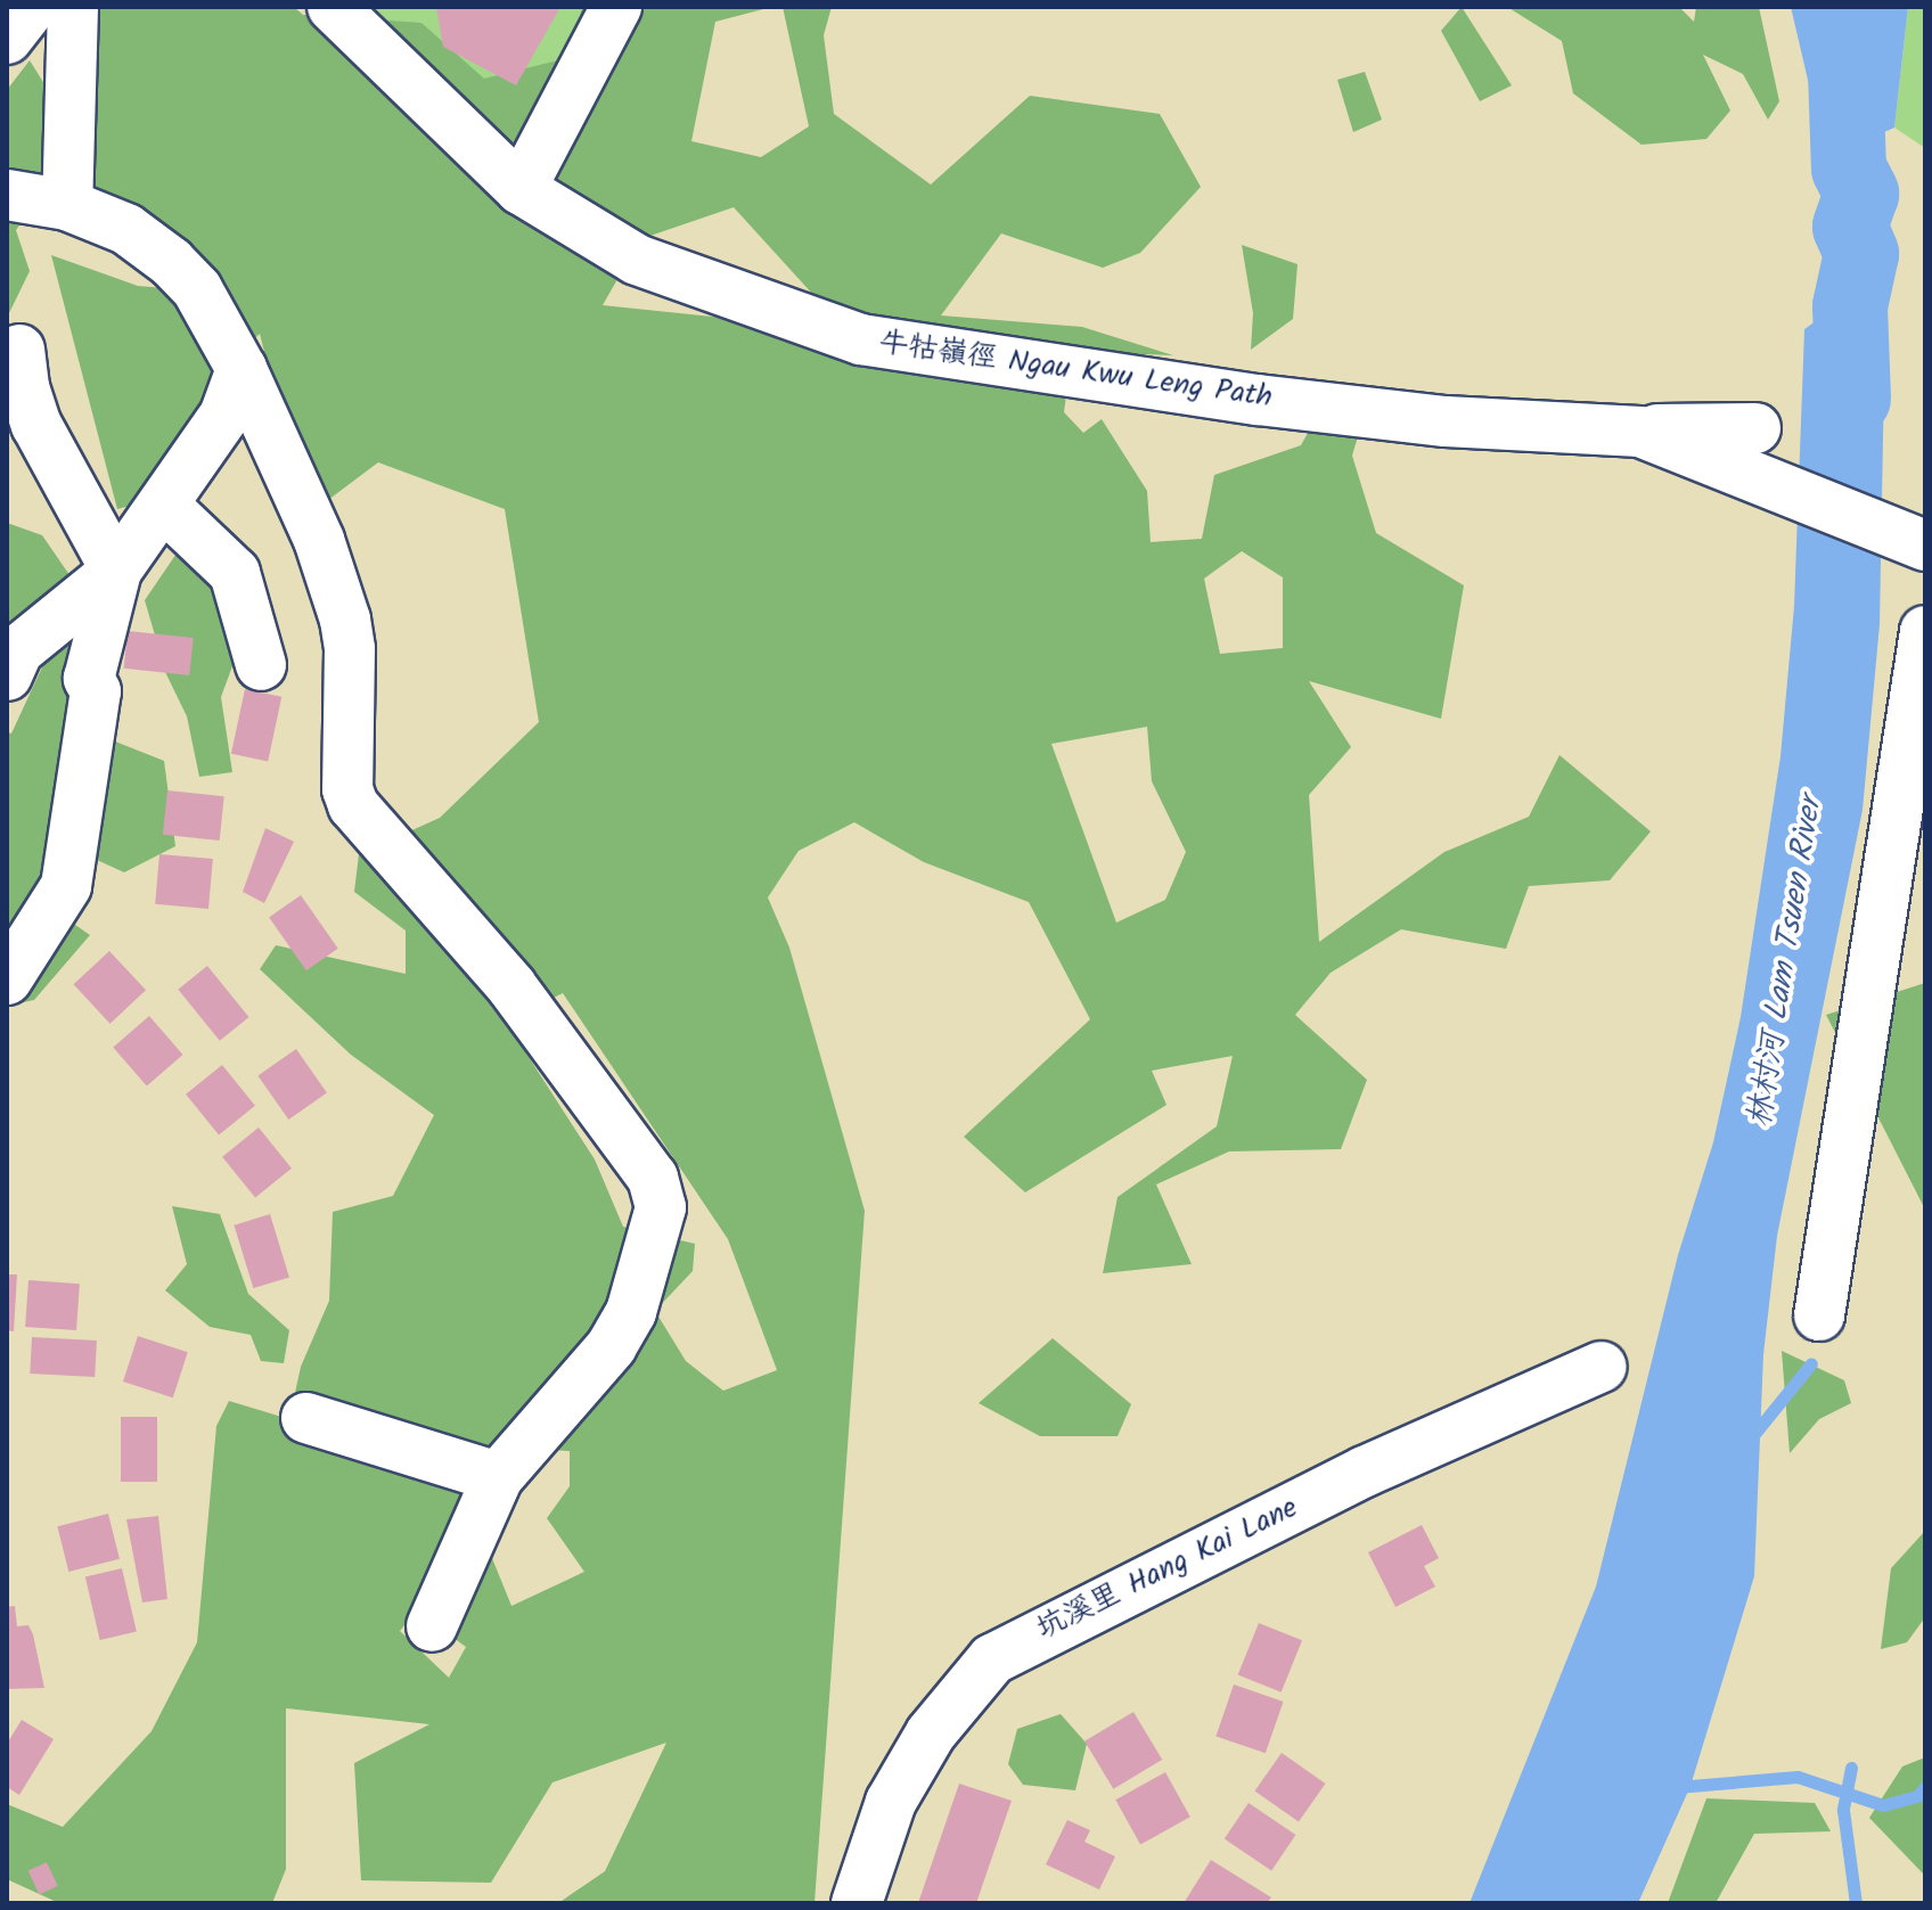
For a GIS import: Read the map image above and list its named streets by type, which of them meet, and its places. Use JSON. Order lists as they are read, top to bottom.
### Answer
{
  "streets": {
    "street": ["牛牯嶺徑 Ngau Kwu Leng Path", "坑溪里 Hang Kai Lane"]
  },
  "water": ["林村河 Lam Tsuen River"]
}
